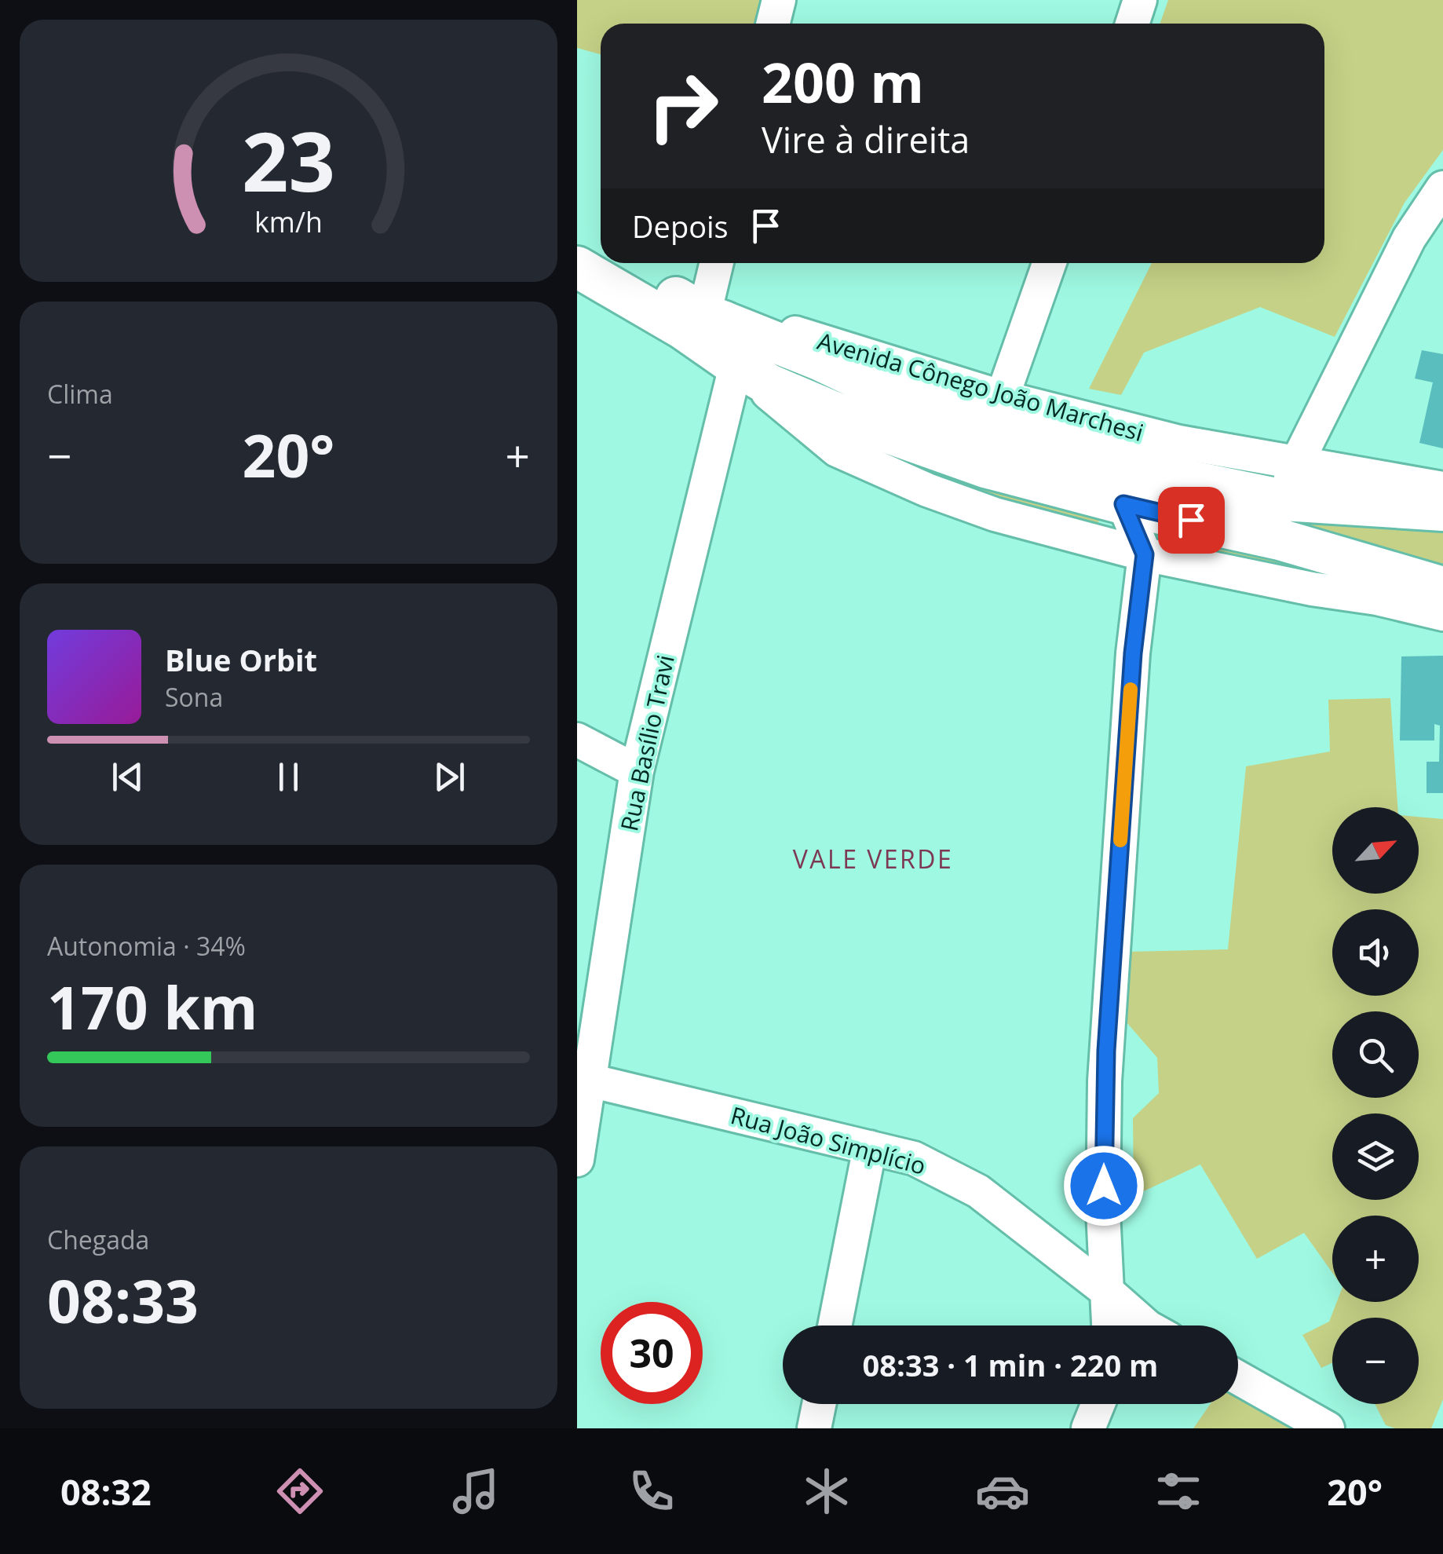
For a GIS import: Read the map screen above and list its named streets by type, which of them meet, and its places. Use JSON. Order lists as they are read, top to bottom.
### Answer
{
  "streets": {
    "main road": ["Avenida Cônego João Marchesi"],
    "street": ["Rua Basílio Travi", "Rua João Simplício"]
  },
  "crossings": [
    ["Avenida Cônego João Marchesi", "Rua Basílio Travi"],
    ["Rua Basílio Travi", "Rua João Simplício"]
  ],
  "districts": ["VALE VERDE"],
  "north": "top right",
  "page": {
    "turn": ["200 m", "Vire à direita"],
    "then": "Depois",
    "tile": [
      "Clima",
      ["Autonomia · 34%", "170 km"],
      ["Chegada", "08:33"]
    ],
    "heat": ["−", "20°", "+"],
    "song": ["Blue Orbit", "Sona"],
    "map_buttons": ["+", "−"],
    "limit": "30",
    "trip": "08:33 · 1 min · 220 m",
    "tabs": ["08:32", "20°"],
    "gauge": ["23", "km/h"]
  }
}
